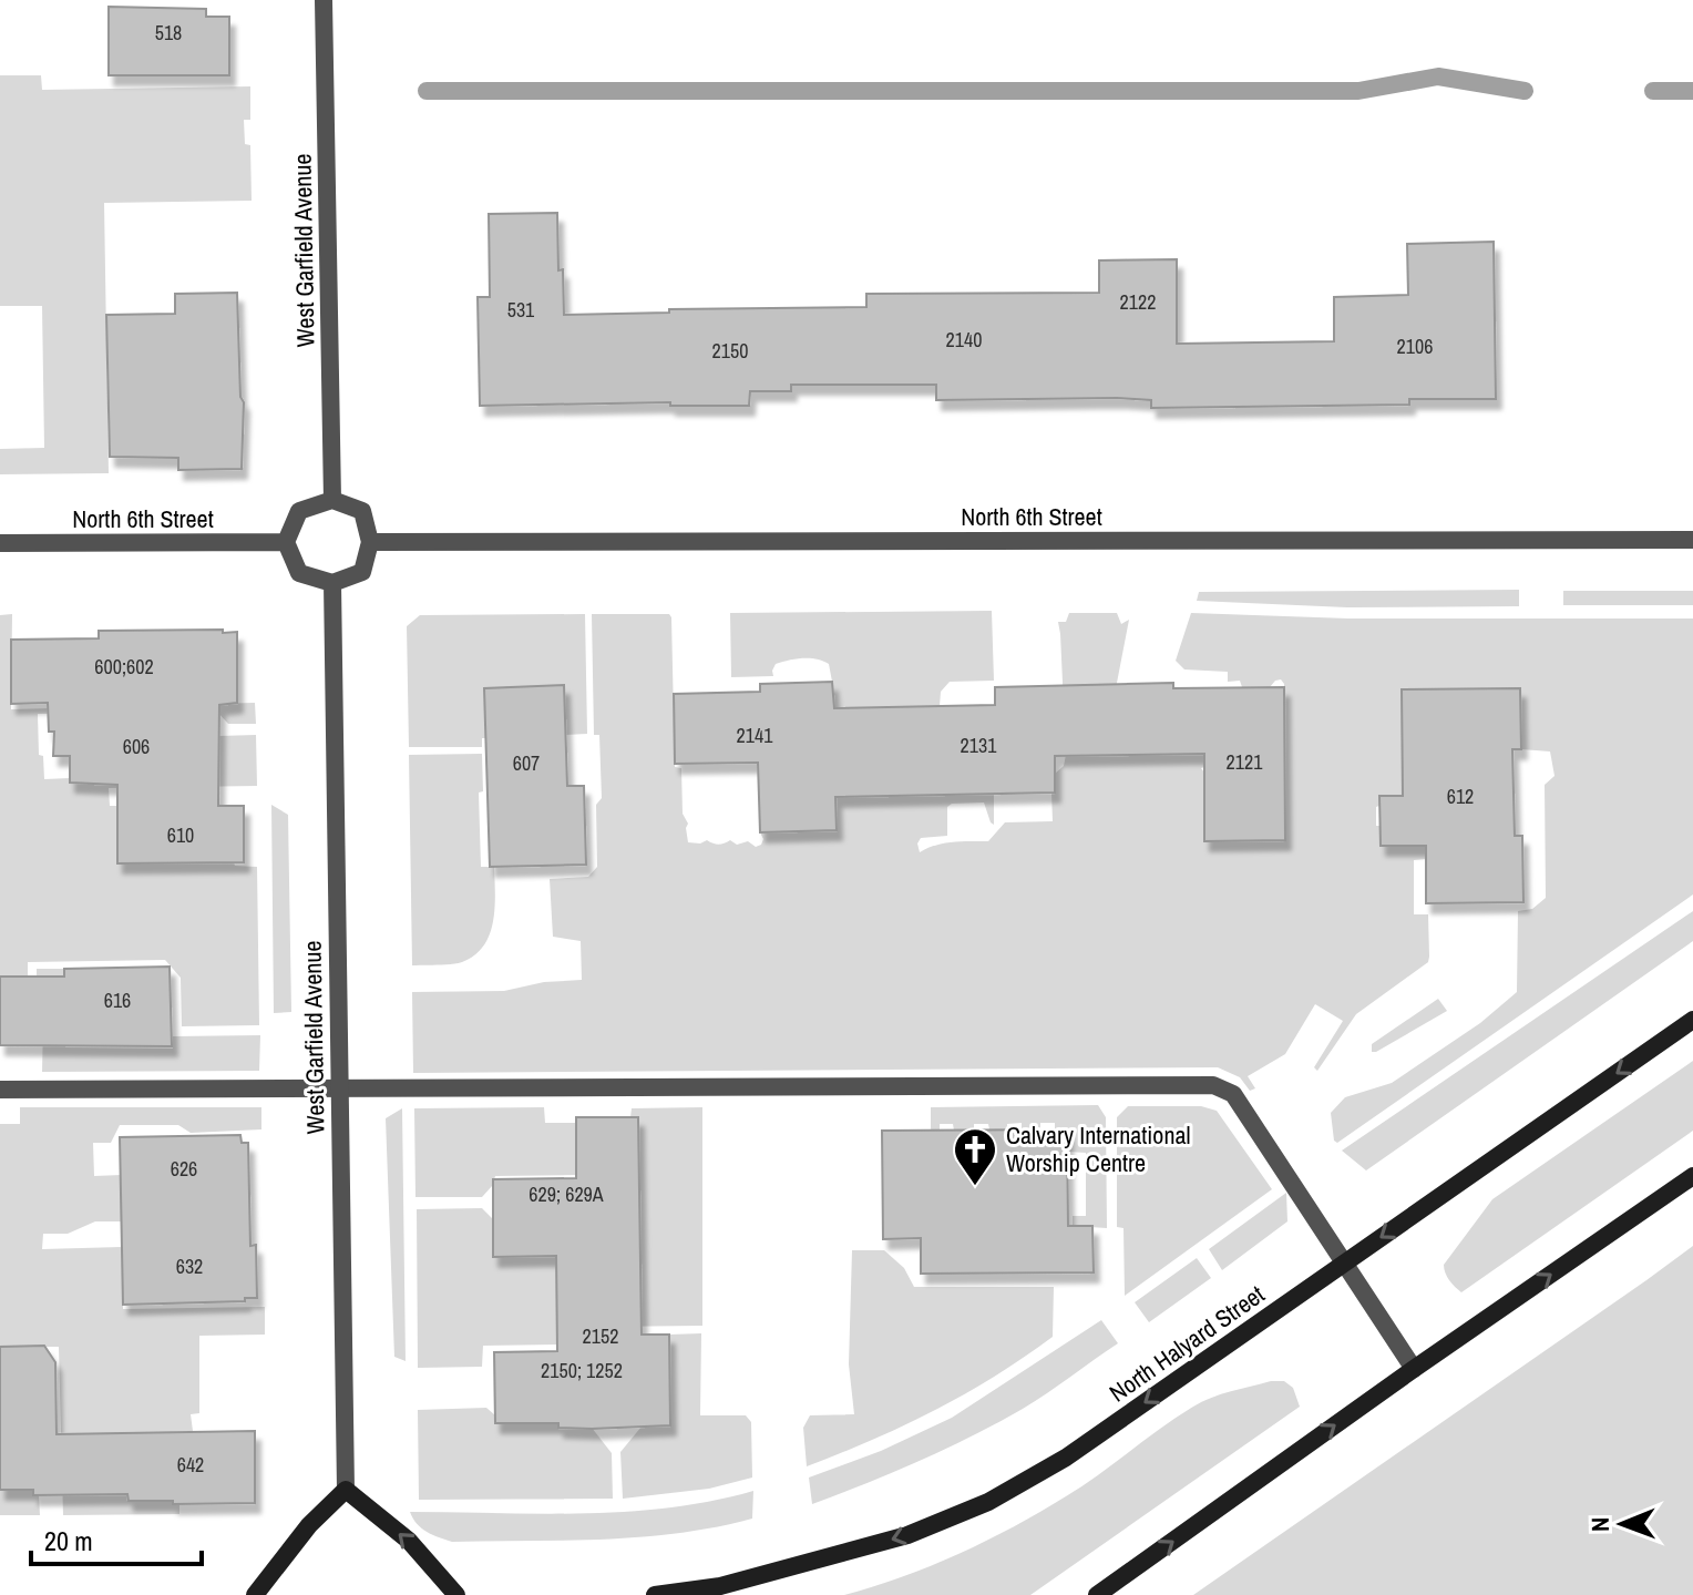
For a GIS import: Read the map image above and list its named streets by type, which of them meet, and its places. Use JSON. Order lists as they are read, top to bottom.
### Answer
{
  "streets": {
    "main road": ["North Halyard Street"],
    "street": ["West Garfield Avenue", "North 6th Street"]
  },
  "crossings": [
    ["West Garfield Avenue", "North 6th Street"]
  ],
  "places": {
    "church": ["Calvary International Worship Centre"]
  },
  "house_numbers": [
    "518",
    "2122",
    "531",
    "2140",
    "2106",
    "2150",
    "600;602",
    "2141",
    "2131",
    "606",
    "2121",
    "607",
    "612",
    "610",
    "616",
    "626",
    "629; 629A",
    "632",
    "2152",
    "2150; 1252",
    "642"
  ],
  "scale_bar": "20 m",
  "north": "left"
}
